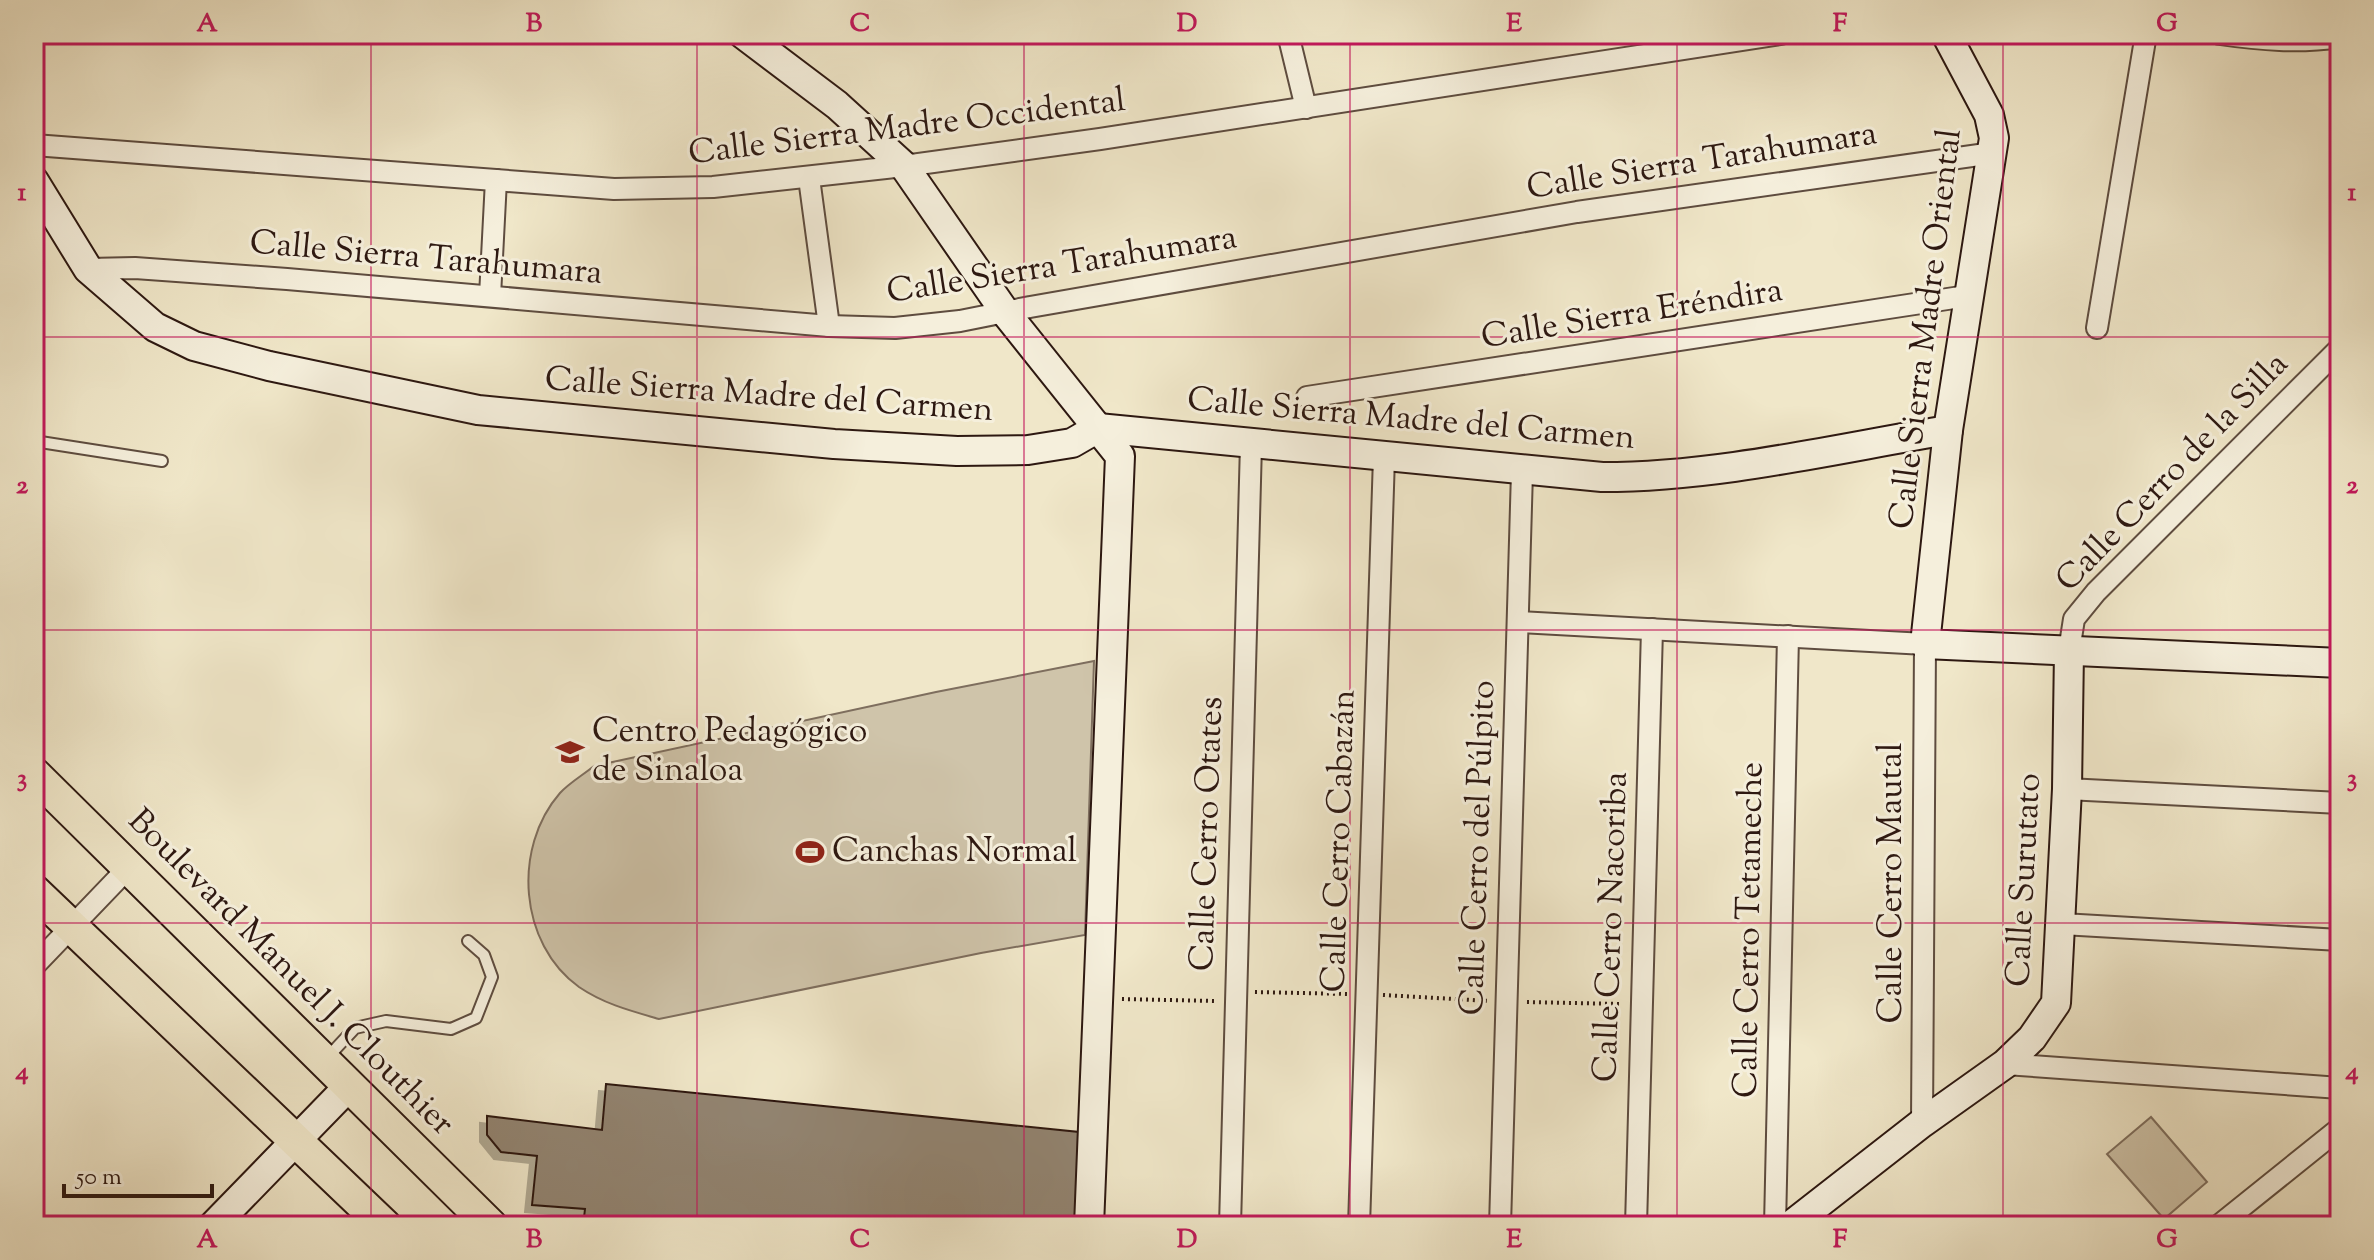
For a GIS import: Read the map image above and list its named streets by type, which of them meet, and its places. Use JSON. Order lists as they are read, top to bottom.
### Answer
{
  "streets": {
    "main road": ["Boulevard Manuel J. Clouthier"],
    "street": [
      "Calle Sierra Madre Occidental",
      "Calle Sierra Tarahumara",
      "Calle Sierra Eréndira",
      "Calle Sierra Madre Oriental",
      "Calle Sierra Madre del Carmen",
      "Calle Cerro de la Silla",
      "Calle Cerro Otates",
      "Calle Cerro Cabazán",
      "Calle Cerro del Púlpito",
      "Calle Surutato",
      "Calle Cerro Mautal",
      "Calle Cerro Nacoriba",
      "Calle Cerro Tetameche"
    ]
  },
  "crossings": [
    ["Calle Sierra Tarahumara", "Calle Sierra Madre Oriental"],
    ["Calle Sierra Tarahumara", "Calle Sierra Madre del Carmen"],
    ["Calle Sierra Eréndira", "Calle Sierra Madre Oriental"],
    ["Calle Sierra Madre Oriental", "Calle Sierra Madre del Carmen"],
    ["Calle Sierra Madre Oriental", "Calle Cerro Mautal"],
    ["Calle Sierra Madre del Carmen", "Calle Cerro Otates"],
    ["Calle Sierra Madre del Carmen", "Calle Cerro Cabazán"],
    ["Calle Sierra Madre del Carmen", "Calle Cerro del Púlpito"],
    ["Calle Cerro de la Silla", "Calle Surutato"],
    ["Calle Surutato", "Calle Cerro Mautal"]
  ],
  "places": {
    "school or university": ["Centro Pedagógico de Sinaloa"],
    "sports": ["Canchas Normal"]
  },
  "scale_bar": "50 m",
  "grid": {
    "columns": [
      "A",
      "B",
      "C",
      "D",
      "E",
      "F",
      "G"
    ],
    "rows": [
      "1",
      "2",
      "3",
      "4"
    ]
  }
}
